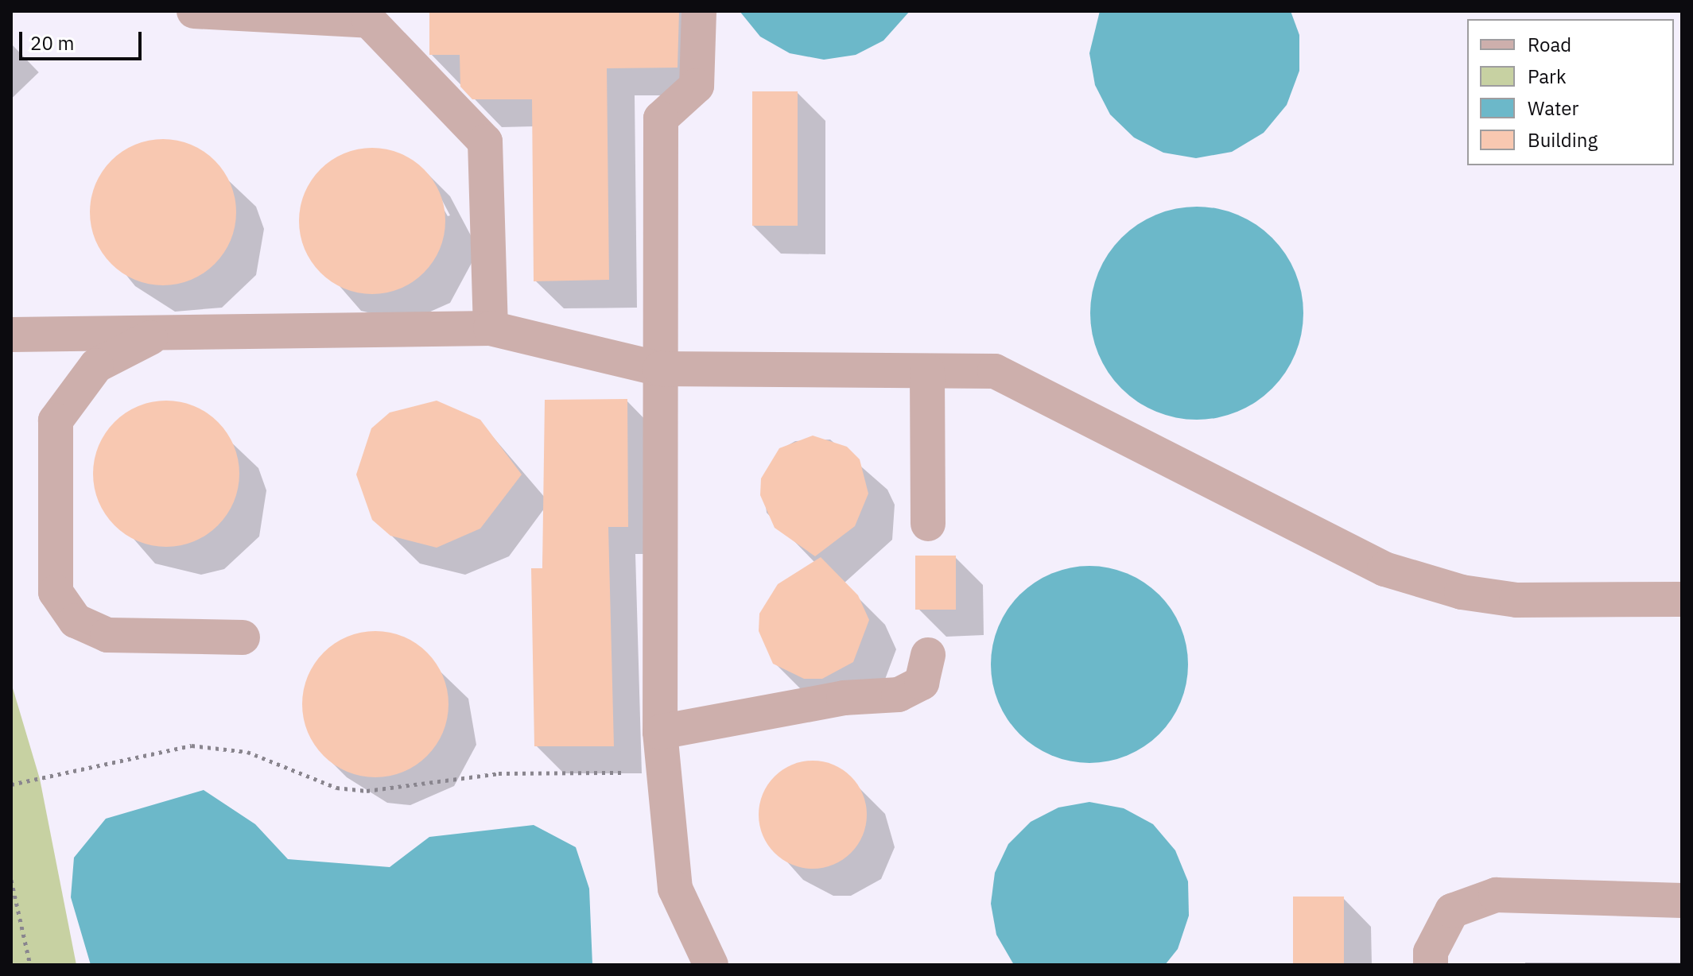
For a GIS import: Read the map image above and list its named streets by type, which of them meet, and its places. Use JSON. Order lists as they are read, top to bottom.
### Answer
{
  "legend": [
    "Road",
    "Park",
    "Water",
    "Building"
  ],
  "scale_bar": "20 m"
}
